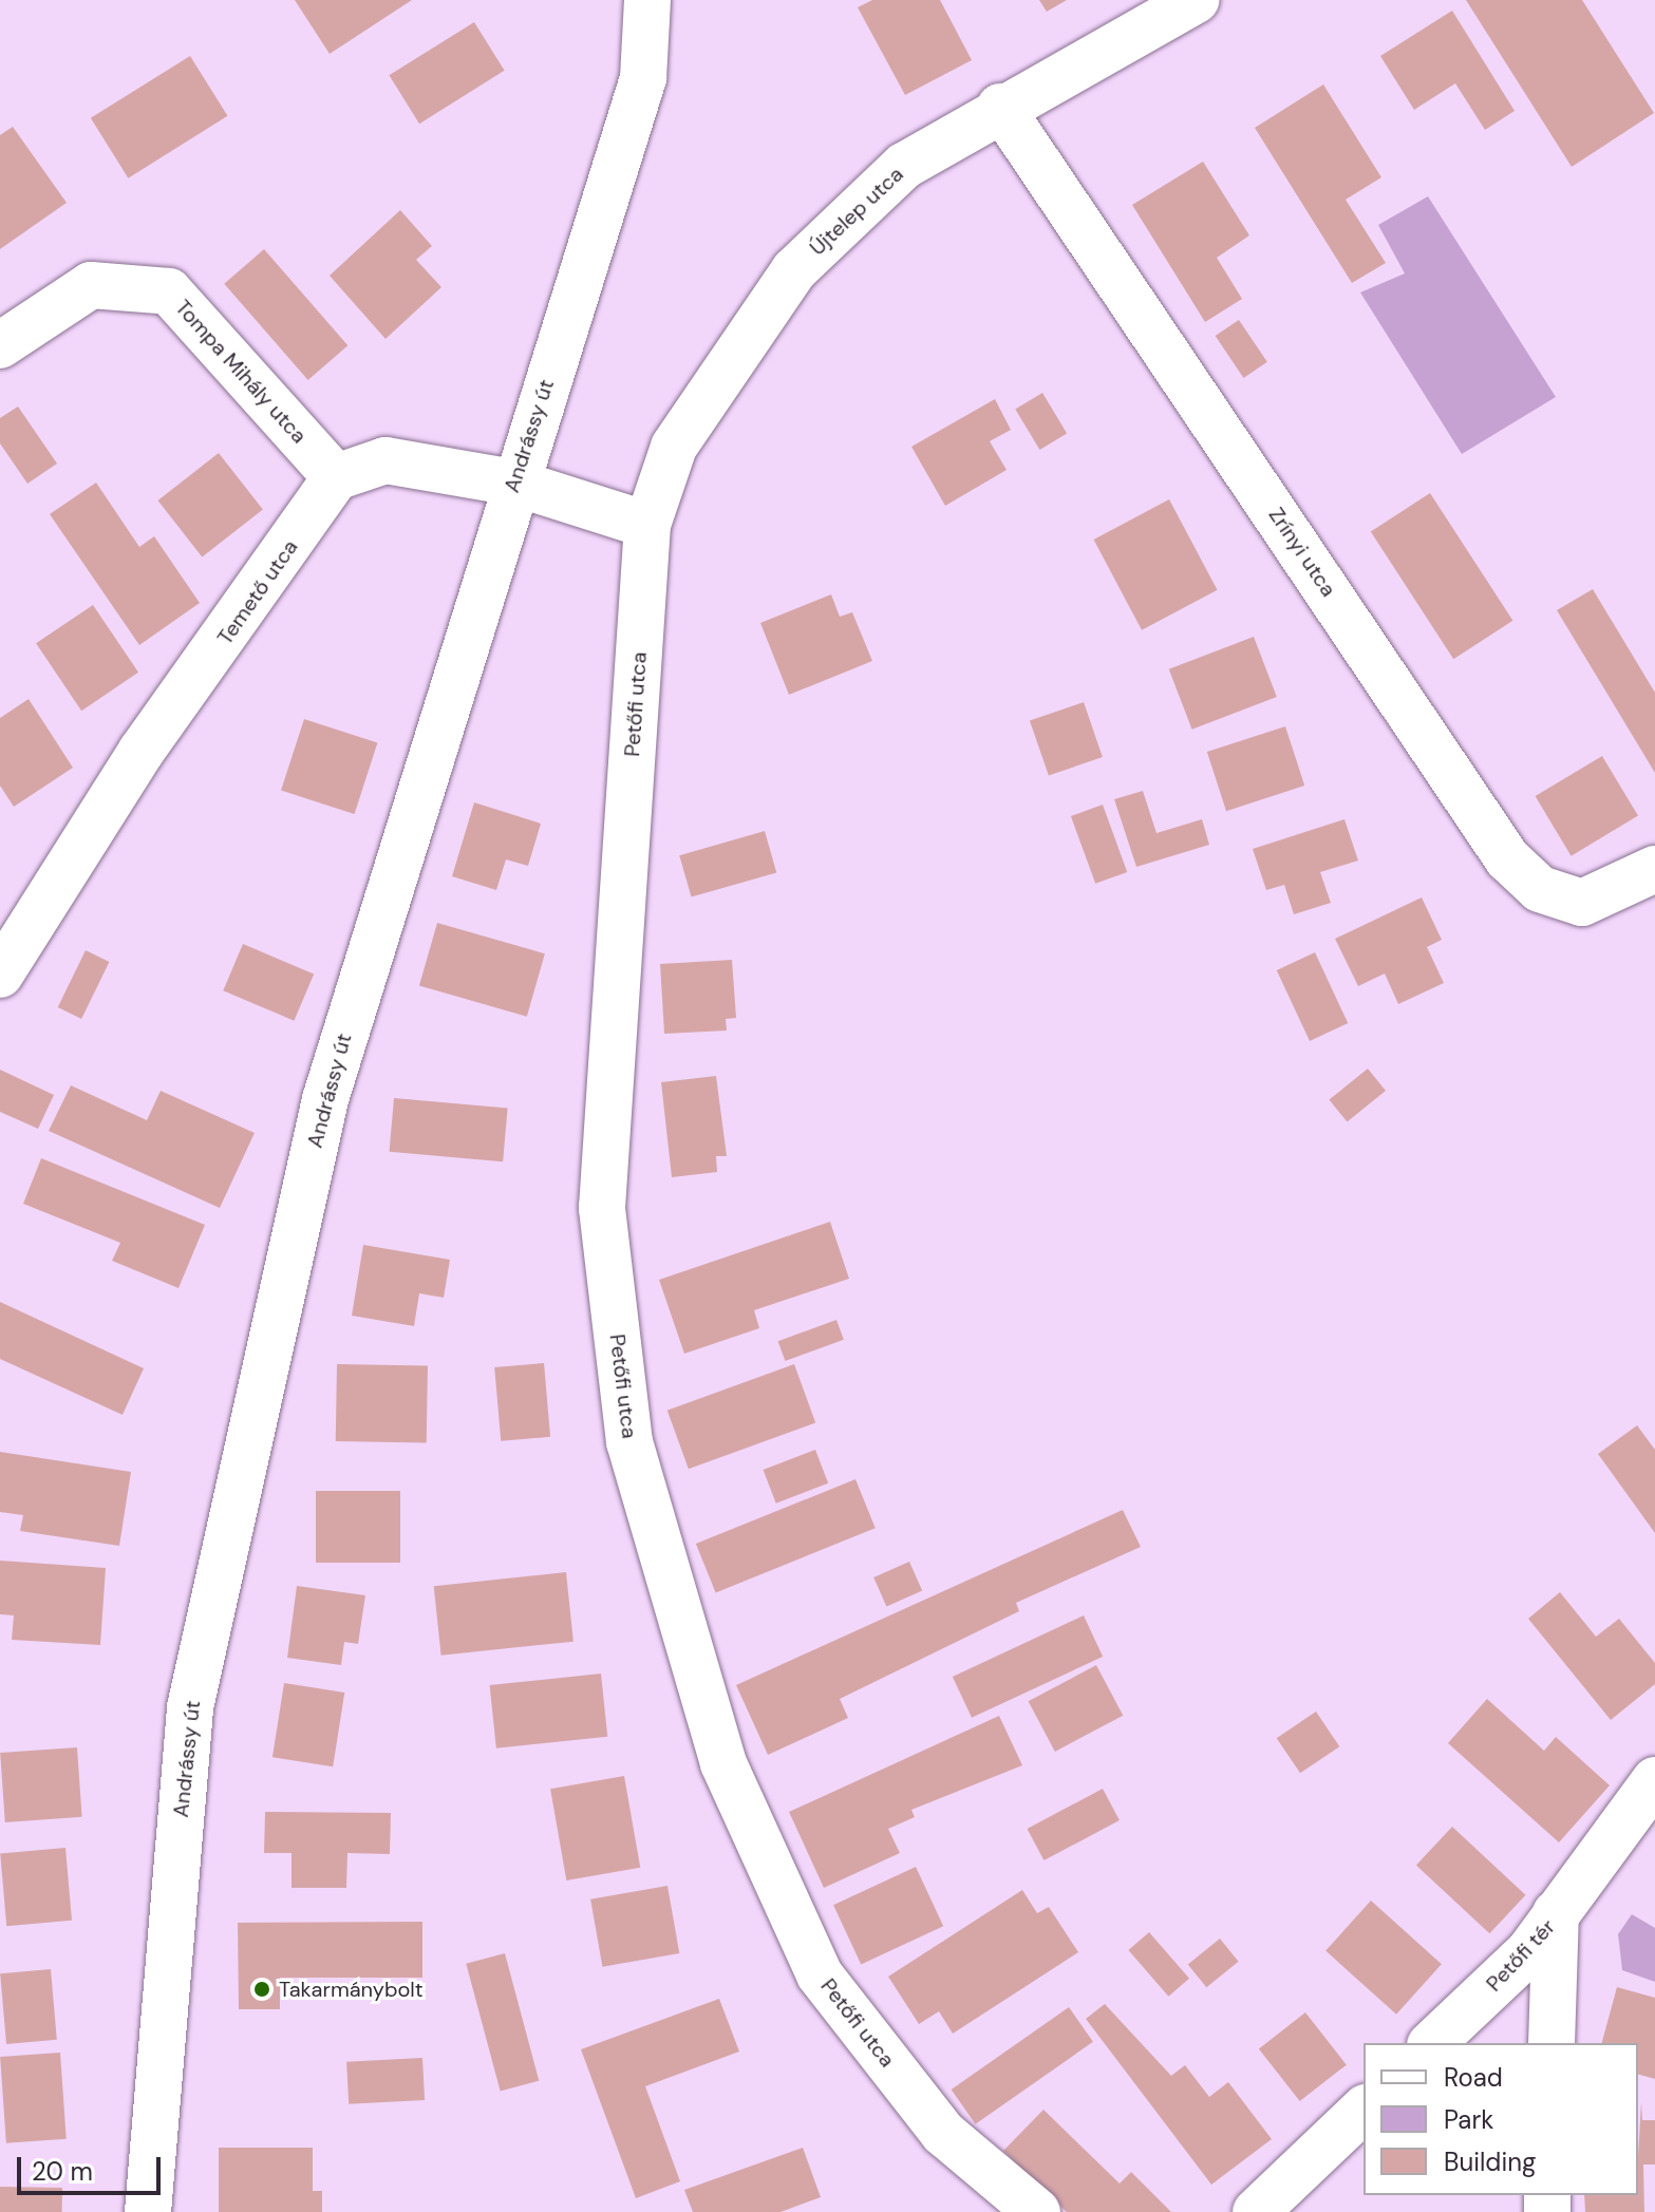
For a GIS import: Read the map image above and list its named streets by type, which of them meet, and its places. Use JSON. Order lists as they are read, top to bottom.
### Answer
{
  "streets": {
    "street": [
      "Újtelep utca",
      "Tompa Mihály utca",
      "Andrássy út",
      "Zrínyi utca",
      "Temető utca",
      "Petőfi utca",
      "Petőfi tér"
    ]
  },
  "crossings": [
    ["Újtelep utca", "Zrínyi utca"],
    ["Újtelep utca", "Petőfi utca"],
    ["Tompa Mihály utca", "Temető utca"]
  ],
  "places": ["Takarmánybolt"],
  "legend": ["Road", "Park", "Building"],
  "scale_bar": "20 m"
}
